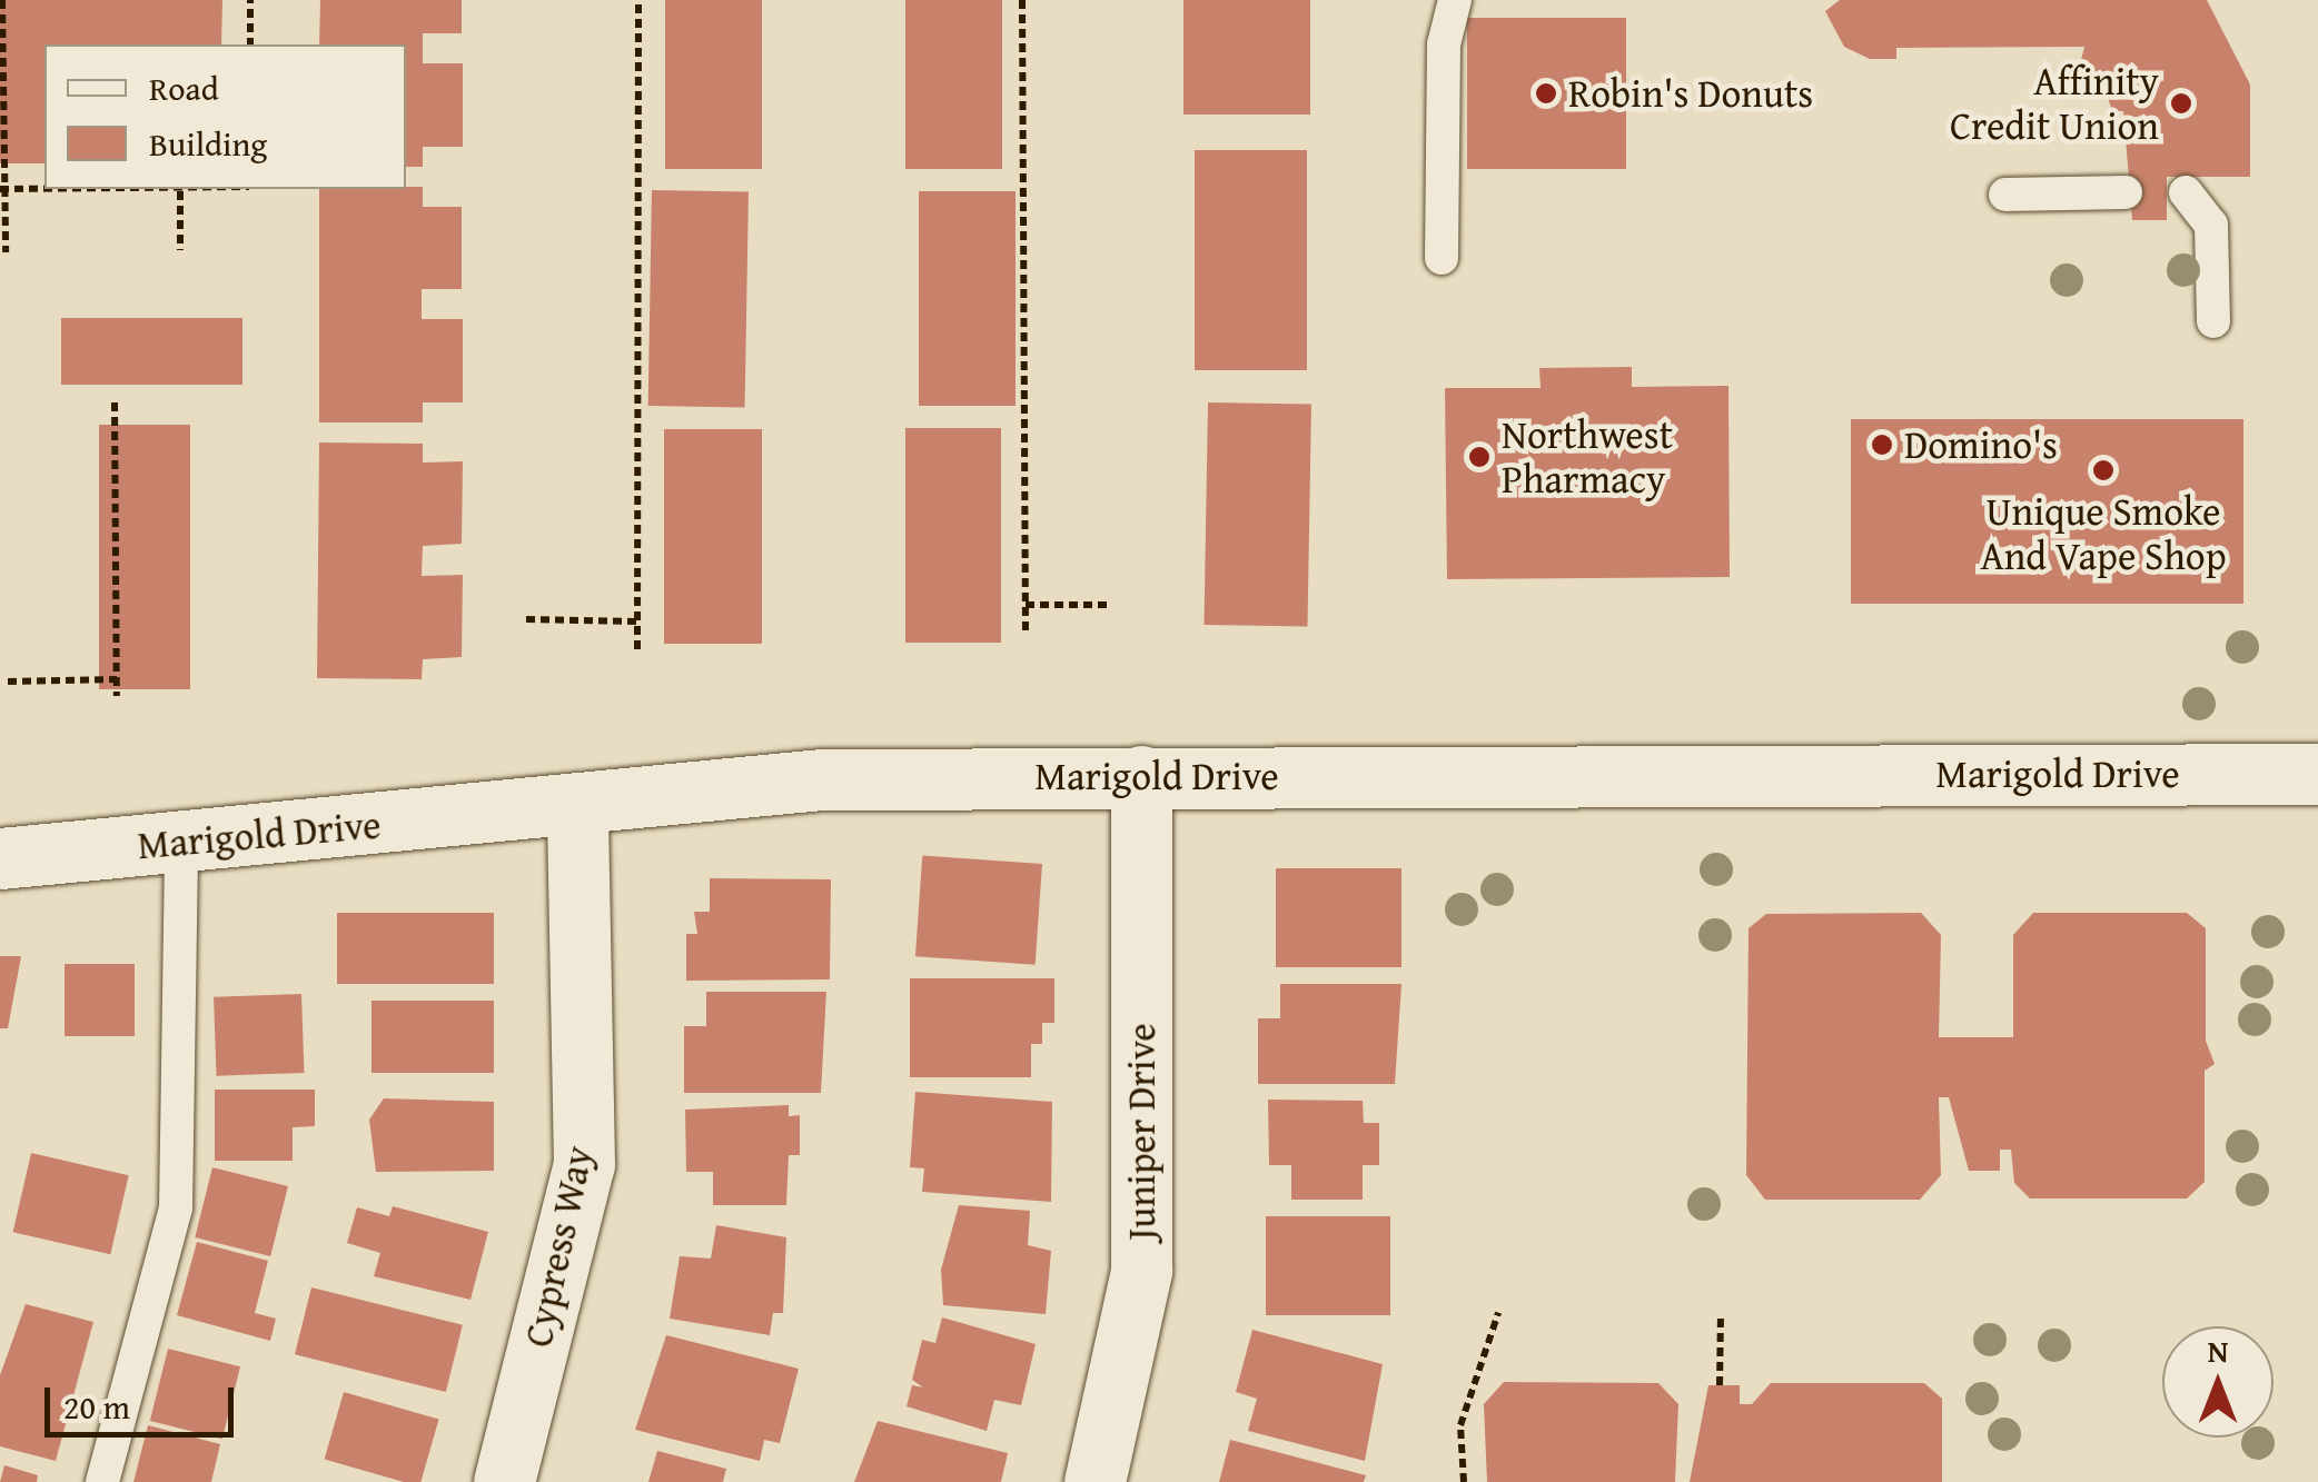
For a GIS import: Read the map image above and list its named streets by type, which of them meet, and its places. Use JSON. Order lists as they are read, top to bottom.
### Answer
{
  "streets": {
    "street": ["Marigold Drive", "Juniper Drive", "Cypress Way"]
  },
  "crossings": [
    ["Marigold Drive", "Juniper Drive"],
    ["Marigold Drive", "Cypress Way"]
  ],
  "places": [
    "Robin's Donuts",
    "Affinity Credit Union",
    "Domino's",
    "Northwest Pharmacy",
    "Unique Smoke And Vape Shop"
  ],
  "legend": ["Road", "Building"],
  "scale_bar": "20 m",
  "north": "top"
}
